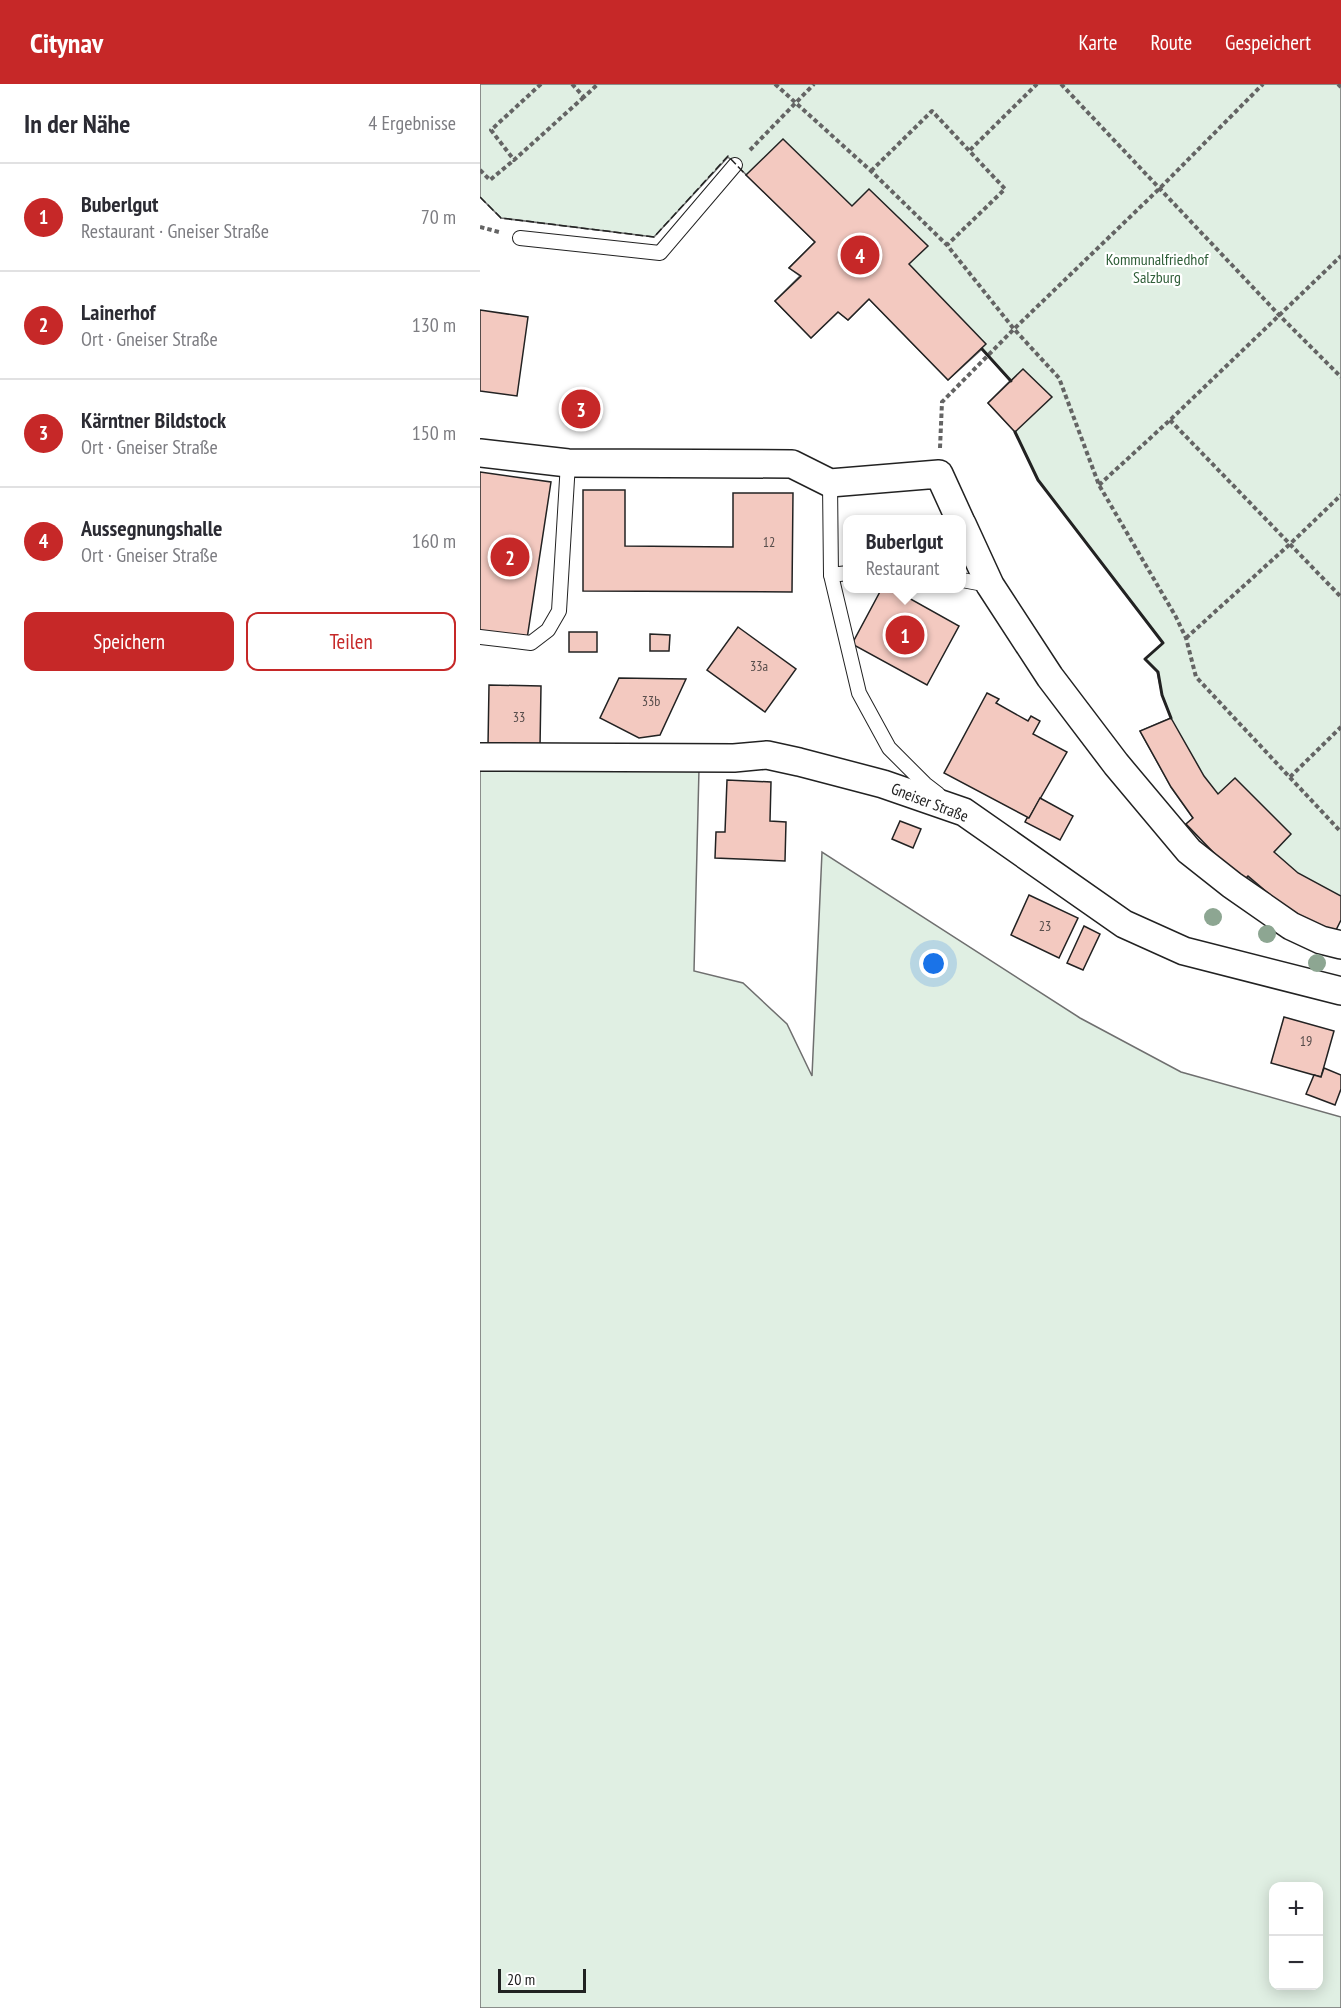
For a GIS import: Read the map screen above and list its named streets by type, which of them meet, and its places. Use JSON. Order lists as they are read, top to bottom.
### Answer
{
  "streets": {
    "street": ["Gneiser Straße"]
  },
  "parks": ["Kommunalfriedhof Salzburg"],
  "house_numbers": [
    "12",
    "33a",
    "33b",
    "33",
    "23",
    "19"
  ],
  "scale_bar": "20 m",
  "page": {
    "header": "Citynav",
    "nav": ["Karte", "Route", "Gespeichert"],
    "heading": ["In der Nähe", "4 Ergebnisse"],
    "list": [
      {
        "mark": "1",
        "name": "Buberlgut",
        "note": "Restaurant · Gneiser Straße",
        "value": "70 m"
      },
      {
        "mark": "2",
        "name": "Lainerhof",
        "note": "Ort · Gneiser Straße",
        "value": "130 m"
      },
      {
        "mark": "3",
        "name": "Kärntner Bildstock",
        "note": "Ort · Gneiser Straße",
        "value": "150 m"
      },
      {
        "mark": "4",
        "name": "Aussegnungshalle",
        "note": "Ort · Gneiser Straße",
        "value": "160 m"
      }
    ],
    "pins": [
      "4",
      "3",
      "2",
      "1"
    ],
    "popup": ["Buberlgut", "Restaurant"],
    "buttons": ["Speichern", "Teilen"],
    "map_buttons": ["+", "−"],
    "scale": "20 m"
  }
}
